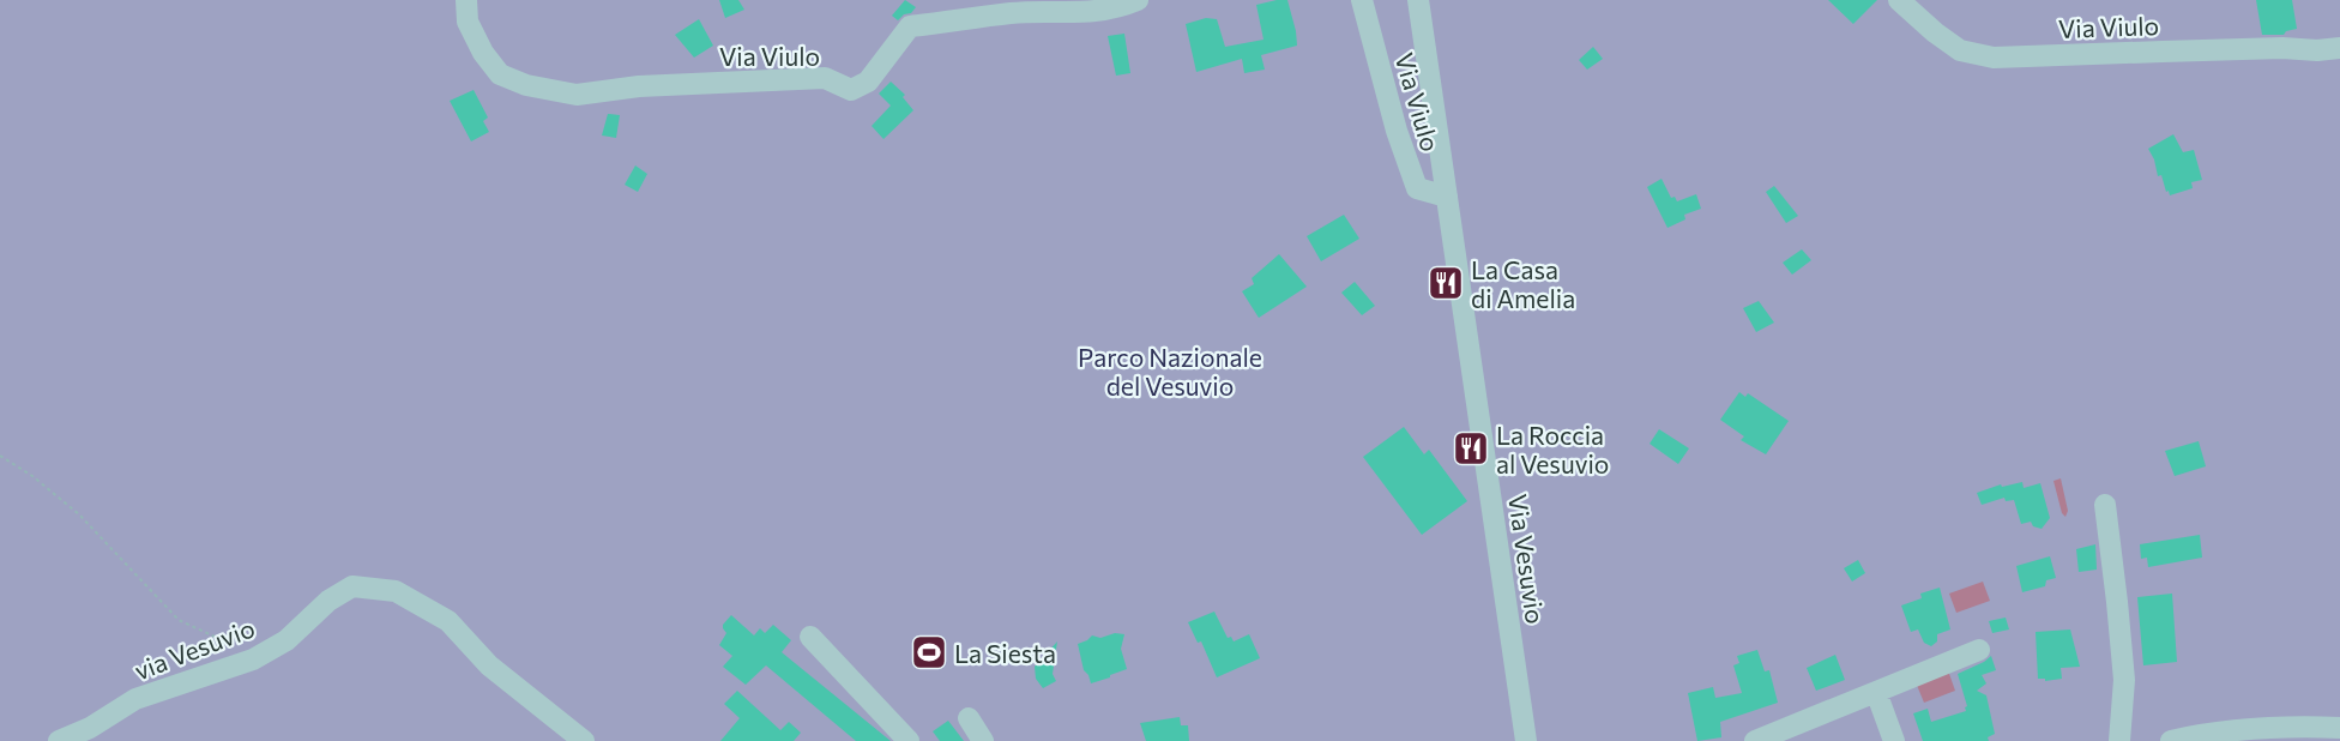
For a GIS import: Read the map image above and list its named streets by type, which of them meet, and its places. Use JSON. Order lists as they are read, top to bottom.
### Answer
{
  "streets": {
    "street": ["Via Viulo", "Via Vesuvio", "via Vesuvio"]
  },
  "crossings": [
    ["Via Viulo", "Via Vesuvio"]
  ],
  "parks": ["Parco Nazionale del Vesuvio"],
  "places": {
    "restaurant": ["La Casa di Amelia", "La Roccia al Vesuvio"],
    "sports": ["La Siesta"]
  }
}
